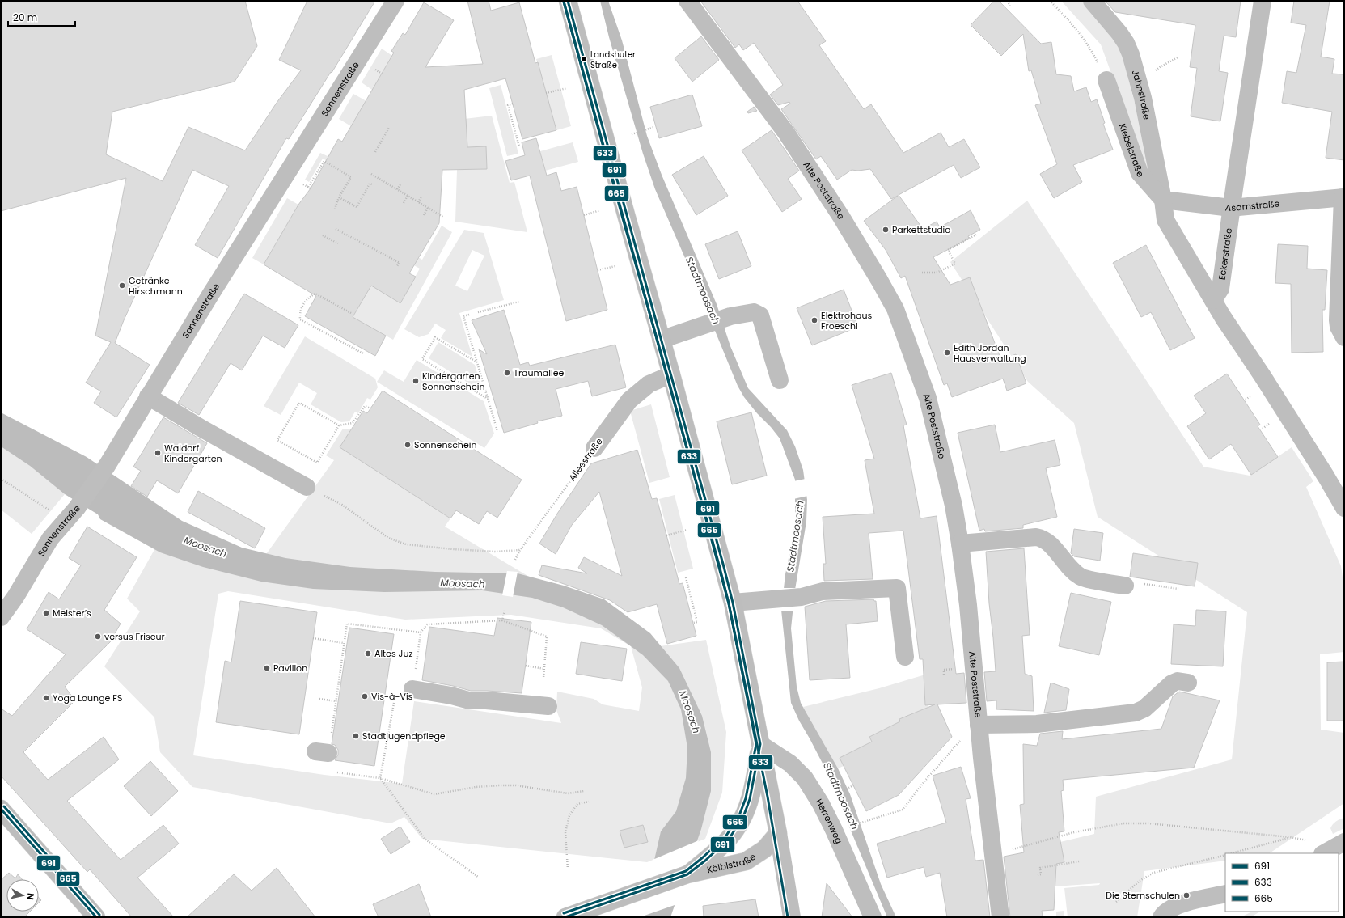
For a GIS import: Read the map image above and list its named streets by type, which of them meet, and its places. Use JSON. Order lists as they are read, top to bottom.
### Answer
{
  "streets": {
    "main road": ["Kölblstraße"],
    "street": [
      "Sonnenstraße",
      "Jahnstraße",
      "Klebelstraße",
      "Alte Poststraße",
      "Asamstraße",
      "Eckerstraße",
      "Alleestraße",
      "Herrenweg"
    ]
  },
  "crossings": [
    ["Jahnstraße", "Klebelstraße"],
    ["Jahnstraße", "Asamstraße"],
    ["Klebelstraße", "Asamstraße"],
    ["Asamstraße", "Eckerstraße"]
  ],
  "water": ["Stadtmoosach", "Moosach"],
  "places": [
    "Landshuter Straße",
    "Parkettstudio",
    "Getränke Hirschmann",
    "Elektrohaus Froeschl",
    "Edith Jordan Hausverwaltung",
    "Traumallee",
    "Kindergarten Sonnenschein",
    "Sonnenschein",
    "Waldorf Kindergarten",
    "Meister’s",
    "versus Friseur",
    "Altes Juz",
    "Pavillon",
    "Vis-à-Vis",
    "Yoga Lounge FS",
    "Stadtjugendpflege",
    "Die Sternschulen"
  ],
  "lines": ["transit line 691", "transit line 633", "transit line 665"],
  "legend": ["691", "633", "665"],
  "scale_bar": "20 m",
  "north": "right"
}
